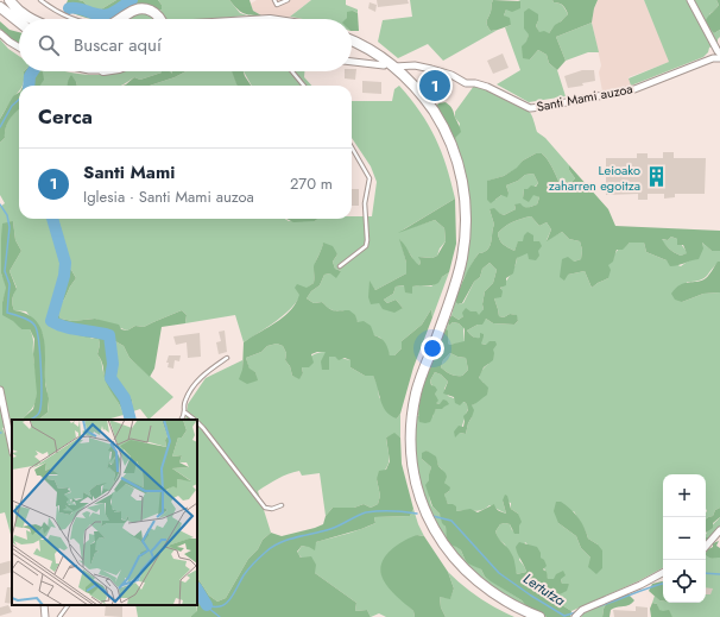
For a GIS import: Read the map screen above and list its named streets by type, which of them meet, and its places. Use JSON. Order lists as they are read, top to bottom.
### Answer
{
  "streets": {
    "street": ["Santi Mami auzoa"]
  },
  "water": ["Lertutza"],
  "places": {
    "building": ["Leioako zaharren egoitza"]
  },
  "page": {
    "search": "Buscar aquí",
    "pins": "1",
    "heading": "Cerca",
    "list": [
      {
        "mark": "1",
        "name": "Santi Mami",
        "note": "Iglesia · Santi Mami auzoa",
        "value": "270 m"
      }
    ],
    "map_buttons": ["+", "−"]
  }
}
